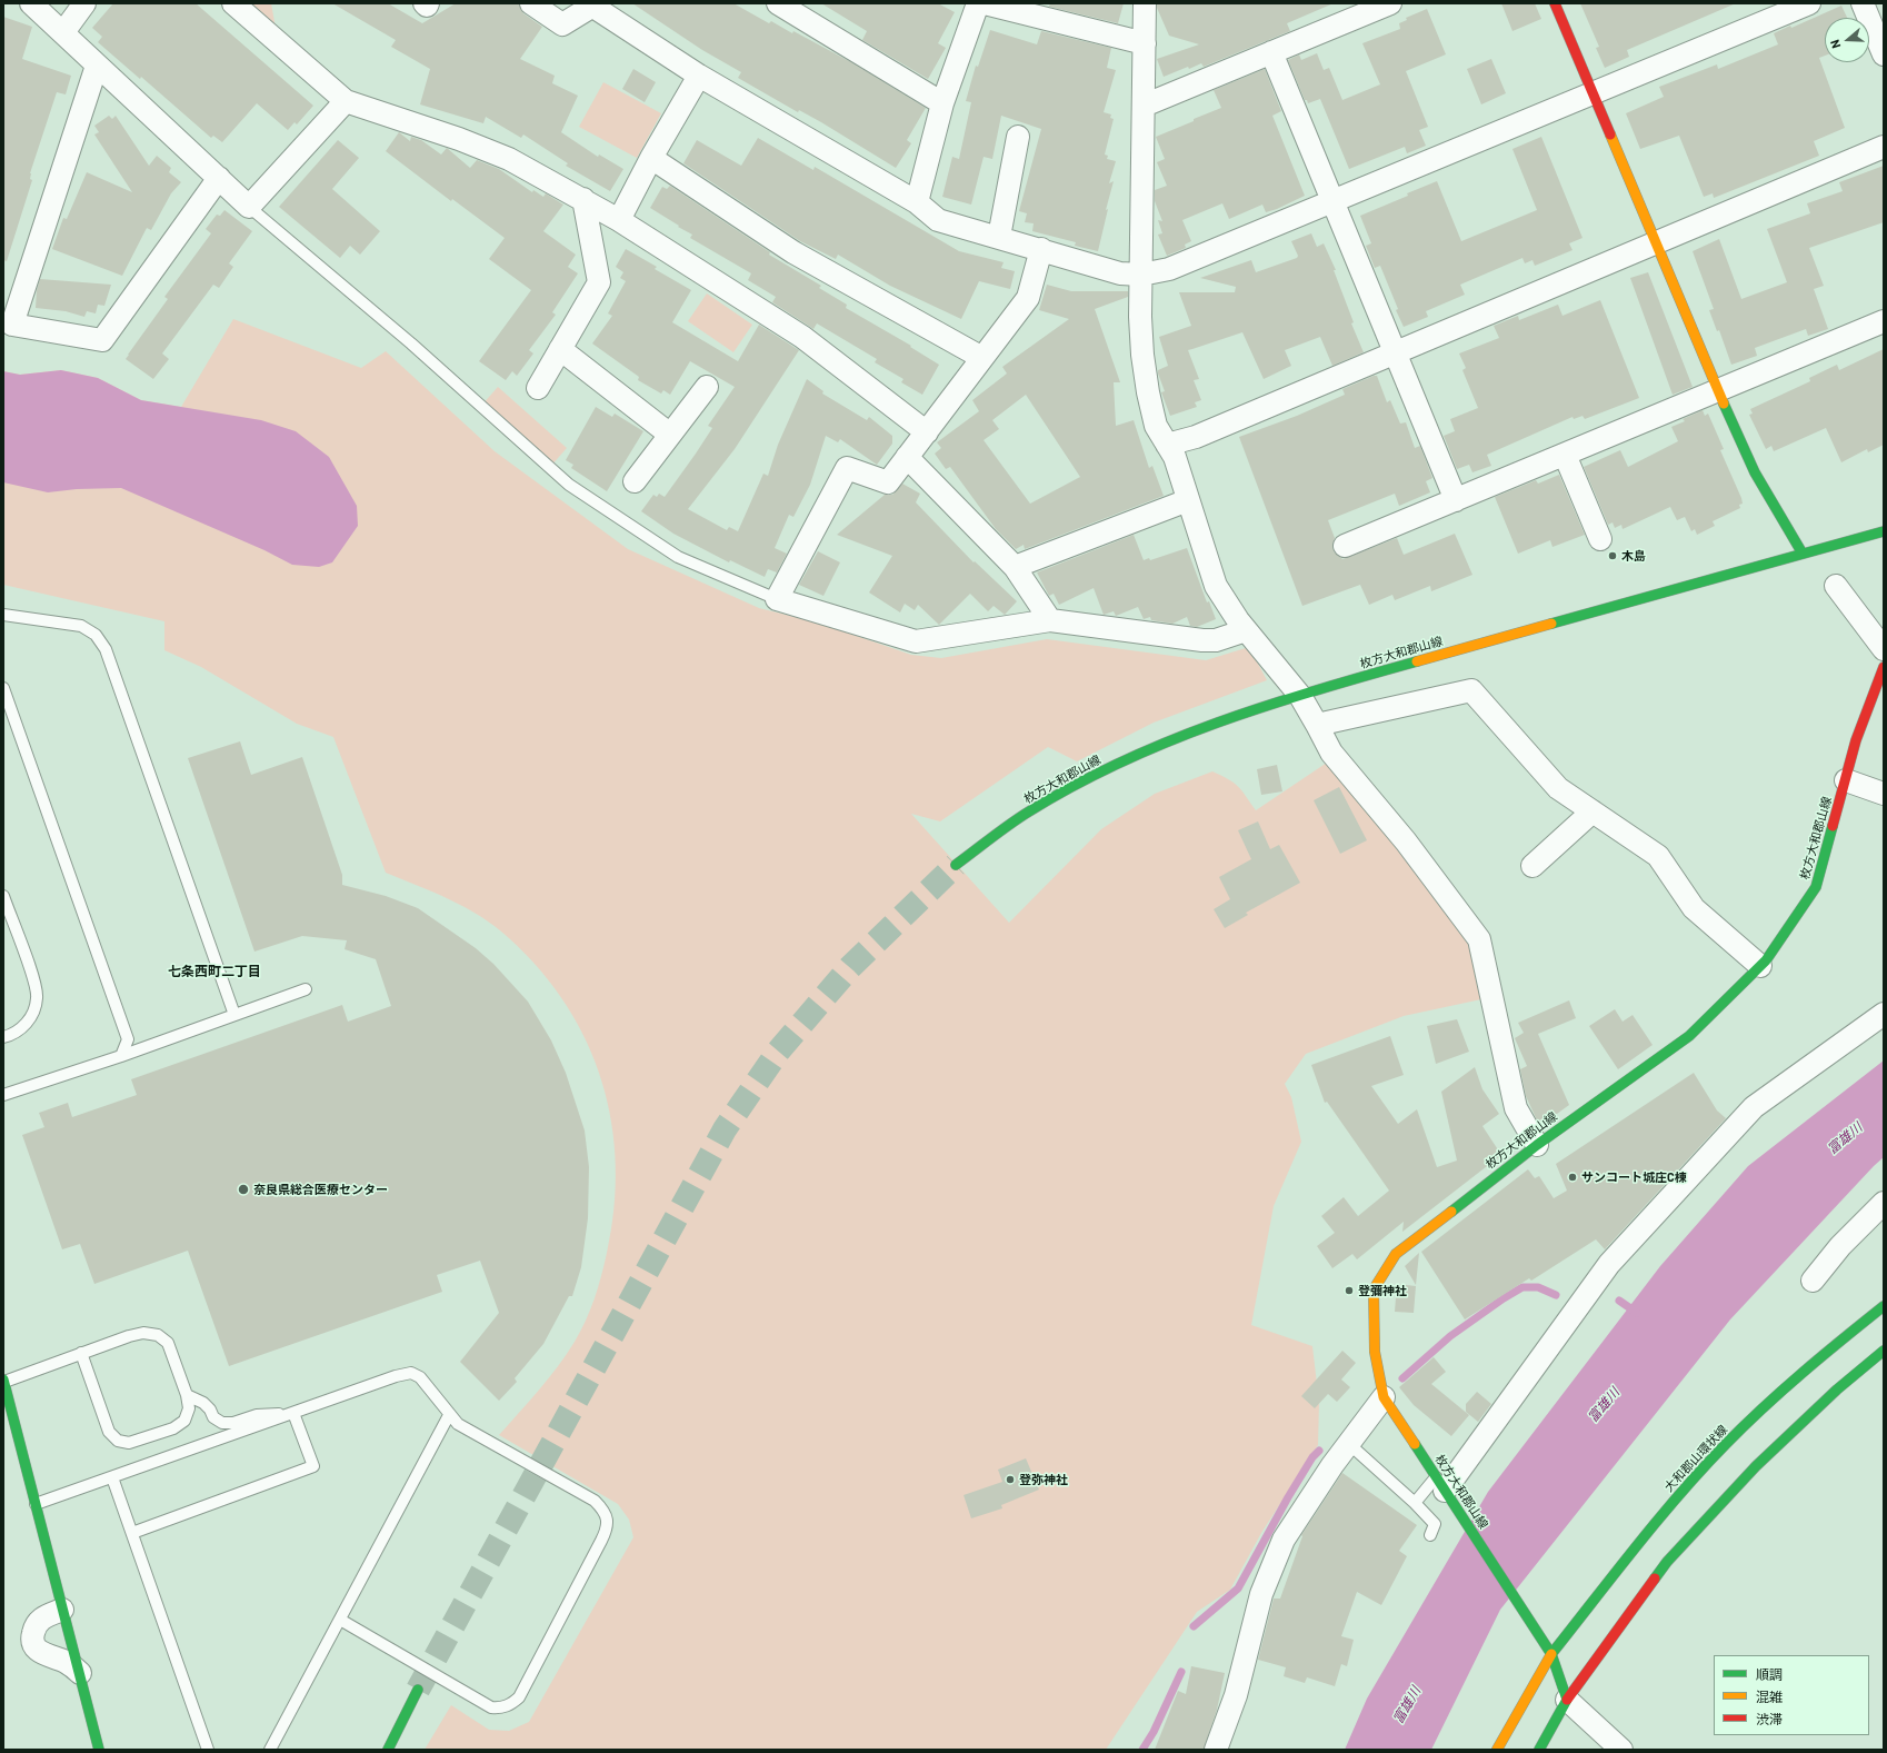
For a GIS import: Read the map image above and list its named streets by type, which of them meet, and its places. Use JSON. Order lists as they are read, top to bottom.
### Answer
{
  "streets": {
    "main road": ["枚方大和郡山線", "大和郡山環状線"]
  },
  "crossings": [
    ["枚方大和郡山線", "大和郡山環状線"]
  ],
  "districts": ["七条西町二丁目"],
  "water": ["富雄川"],
  "places": [
    "木島",
    "サンコート城庄C棟",
    "奈良県総合医療センター",
    "登彌神社",
    "登弥神社"
  ],
  "legend": ["順調", "混雑", "渋滞"],
  "north": "left"
}
